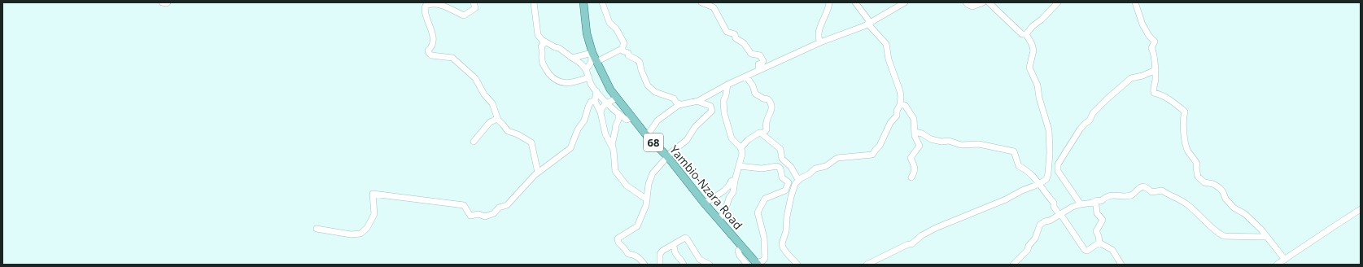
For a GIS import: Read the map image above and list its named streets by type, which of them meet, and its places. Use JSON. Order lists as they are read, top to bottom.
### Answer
{
  "streets": {
    "main road": ["68", "Yambio-Nzara Road"]
  }
}
